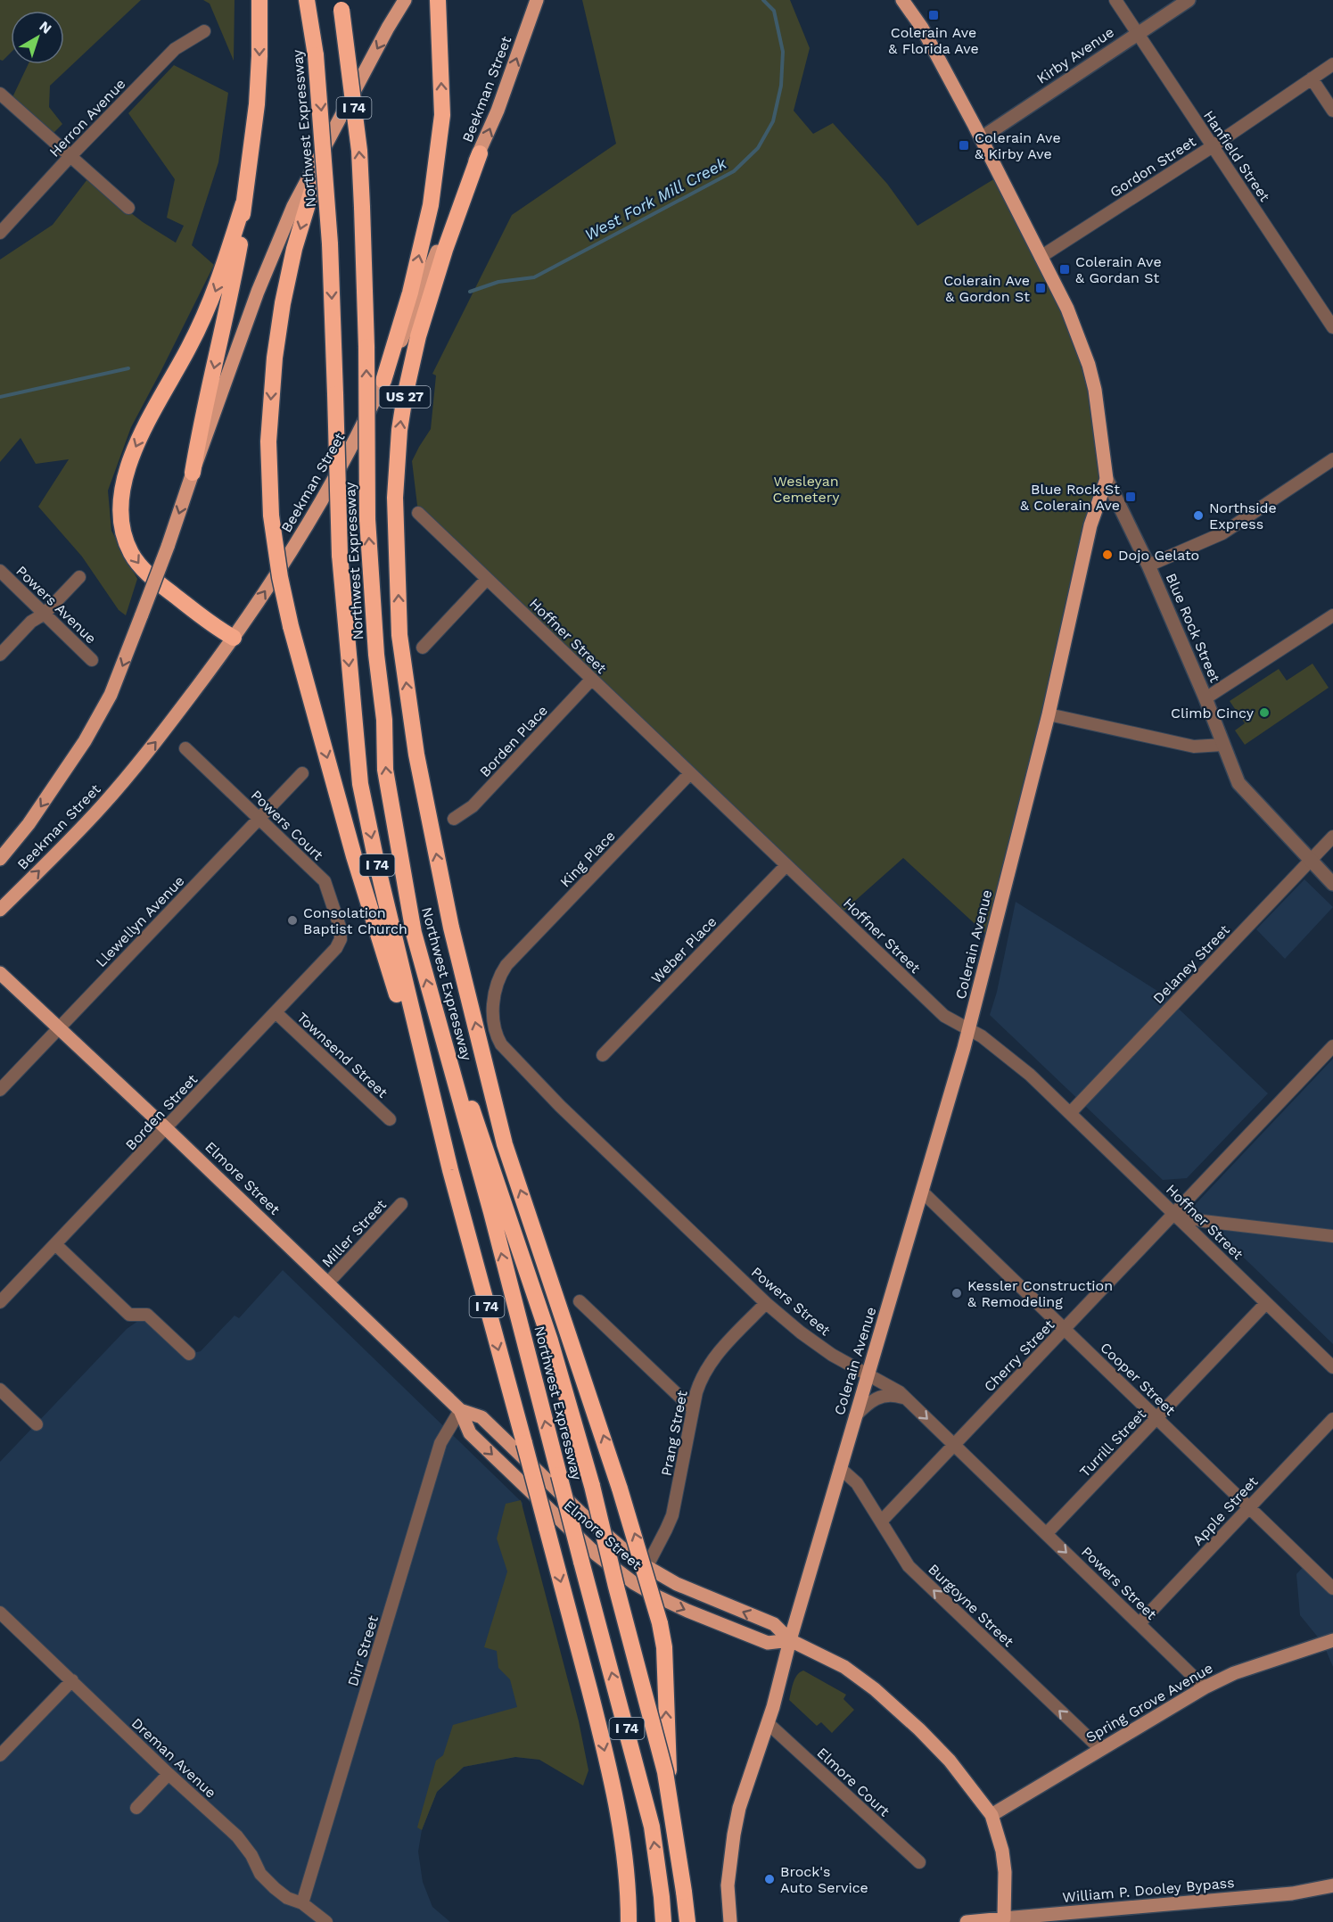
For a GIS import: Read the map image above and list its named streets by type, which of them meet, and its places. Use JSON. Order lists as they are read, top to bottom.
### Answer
{
  "streets": {
    "highway": ["I 74", "Northwest Expressway", "US 27"],
    "main road": [
      "Beekman Street",
      "Colerain Avenue",
      "Elmore Street",
      "Spring Grove Avenue",
      "William P. Dooley Bypass"
    ],
    "street": [
      "Kirby Avenue",
      "Herron Avenue",
      "Hanfield Street",
      "Gordon Street",
      "Powers Avenue",
      "Blue Rock Street",
      "Hoffner Street",
      "Borden Place",
      "Powers Court",
      "King Place",
      "Llewellyn Avenue",
      "Weber Place",
      "Delaney Street",
      "Townsend Street",
      "Borden Street",
      "Miller Street",
      "Powers Street",
      "Cherry Street",
      "Cooper Street",
      "Prang Street",
      "Turrill Street",
      "Apple Street",
      "Burgoyne Street",
      "Dirr Street",
      "Dreman Avenue",
      "Elmore Court"
    ]
  },
  "crossings": [
    ["Kirby Avenue", "Hanfield Street"],
    ["Kirby Avenue", "Colerain Avenue"],
    ["Beekman Street", "US 27"],
    ["Hanfield Street", "Gordon Street"],
    ["Gordon Street", "Colerain Avenue"],
    ["Blue Rock Street", "Colerain Avenue"],
    ["Blue Rock Street", "Delaney Street"],
    ["Hoffner Street", "Borden Place"],
    ["Hoffner Street", "King Place"],
    ["Hoffner Street", "Colerain Avenue"],
    ["Hoffner Street", "Weber Place"],
    ["Hoffner Street", "Delaney Street"],
    ["Hoffner Street", "Cherry Street"],
    ["Hoffner Street", "Turrill Street"],
    ["Powers Court", "Llewellyn Avenue"],
    ["Powers Court", "Borden Street"],
    ["King Place", "Powers Street"],
    ["Llewellyn Avenue", "Elmore Street"],
    ["Colerain Avenue", "Elmore Street"],
    ["Colerain Avenue", "Powers Street"],
    ["Colerain Avenue", "Cooper Street"],
    ["Colerain Avenue", "Burgoyne Street"],
    ["Colerain Avenue", "Elmore Court"],
    ["Townsend Street", "Borden Street"],
    ["Borden Street", "Elmore Street"],
    ["Elmore Street", "Miller Street"],
    ["Elmore Street", "Prang Street"],
    ["Elmore Street", "Dirr Street"],
    ["Elmore Street", "Spring Grove Avenue"],
    ["Elmore Street", "William P. Dooley Bypass"],
    ["Powers Street", "Cherry Street"],
    ["Powers Street", "Prang Street"],
    ["Powers Street", "Turrill Street"],
    ["Powers Street", "Apple Street"],
    ["Powers Street", "Spring Grove Avenue"],
    ["Cherry Street", "Cooper Street"],
    ["Cherry Street", "Burgoyne Street"],
    ["Cooper Street", "Turrill Street"],
    ["Cooper Street", "Apple Street"],
    ["Burgoyne Street", "Spring Grove Avenue"],
    ["Dirr Street", "Dreman Avenue"]
  ],
  "one_way": ["Burgoyne Street"],
  "water": ["West Fork Mill Creek"],
  "parks": ["Wesleyan Cemetery"],
  "places": {
    "transit": [
      "Colerain Ave & Florida Ave",
      "Colerain Ave & Kirby Ave",
      "Colerain Ave & Gordan St",
      "Colerain Ave & Gordon St",
      "Blue Rock St & Colerain Ave"
    ],
    "other": [
      "Northside Express",
      "Dojo Gelato",
      "Climb Cincy",
      "Consolation Baptist Church",
      "Kessler Construction & Remodeling",
      "Brock's Auto Service"
    ]
  },
  "north": "top right"
}
